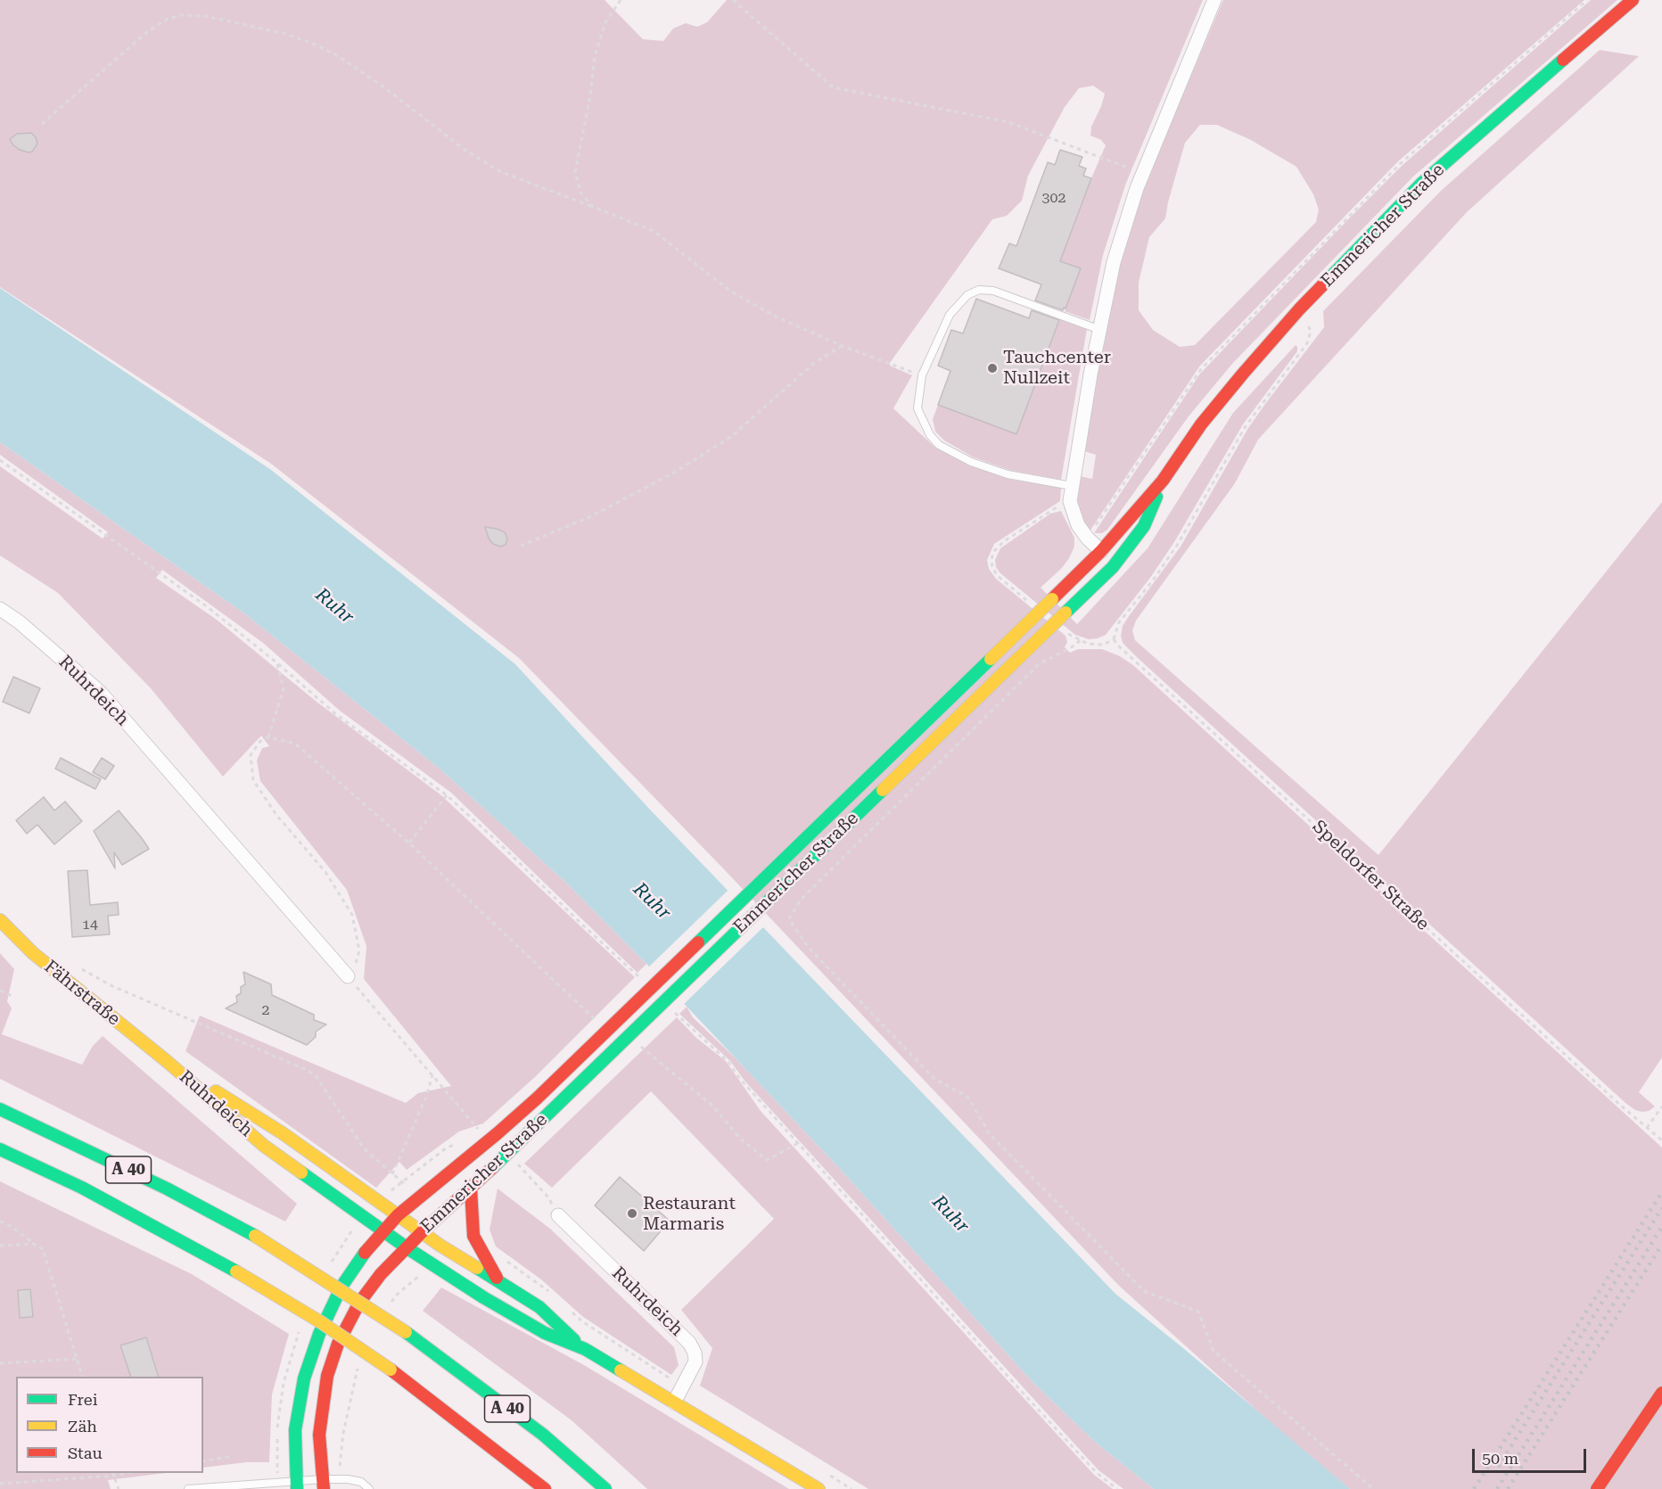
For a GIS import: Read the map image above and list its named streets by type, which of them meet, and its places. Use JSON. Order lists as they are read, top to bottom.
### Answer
{
  "streets": {
    "main road": [
      "Emmericher Straße",
      "Ruhrdeich",
      "Fährstraße",
      "A 40"
    ],
    "path": ["Speldorfer Straße"]
  },
  "crossings": [
    ["Emmericher Straße", "Ruhrdeich"],
    ["Ruhrdeich", "Fährstraße"]
  ],
  "water": ["Ruhr"],
  "places": ["Tauchcenter Nullzeit", "Restaurant Marmaris"],
  "house_numbers": ["302", "14", "2"],
  "legend": ["Frei", "Zäh", "Stau"],
  "scale_bar": "50 m"
}
